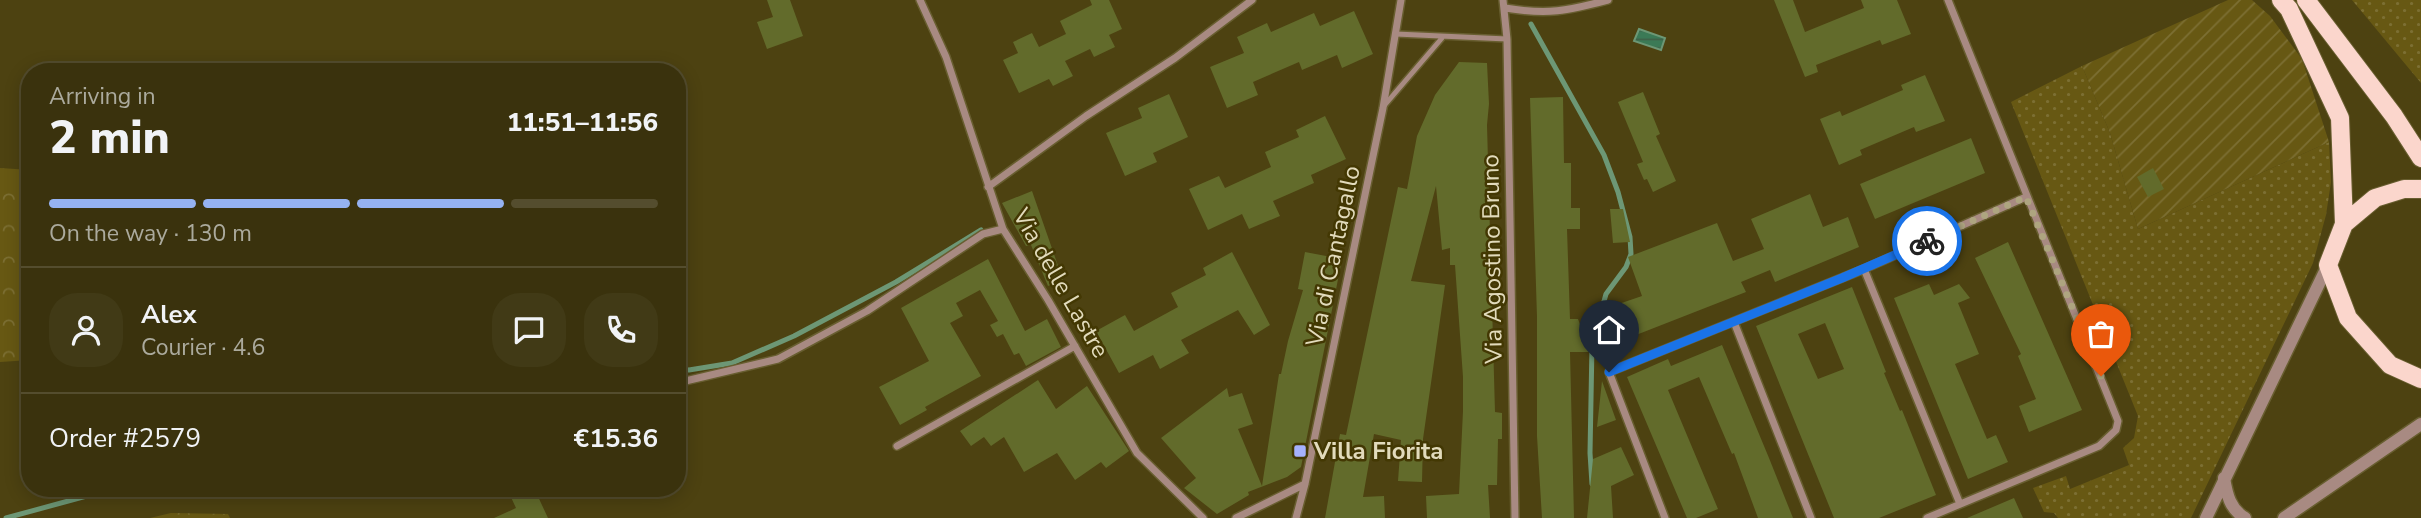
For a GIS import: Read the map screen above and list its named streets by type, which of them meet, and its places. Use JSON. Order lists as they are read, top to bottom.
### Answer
{
  "streets": {
    "street": ["Via di Cantagallo", "Via Agostino Bruno", "Via delle Lastre"]
  },
  "places": {
    "transit": ["Villa Fiorita"]
  },
  "page": {
    "heading": ["2 min", "Arriving in", "11:51–11:56"],
    "panel": [
      "Alex",
      "Courier · 4.6",
      "Order #2579",
      "€15.36"
    ],
    "bar": "On the way · 130 m"
  }
}
